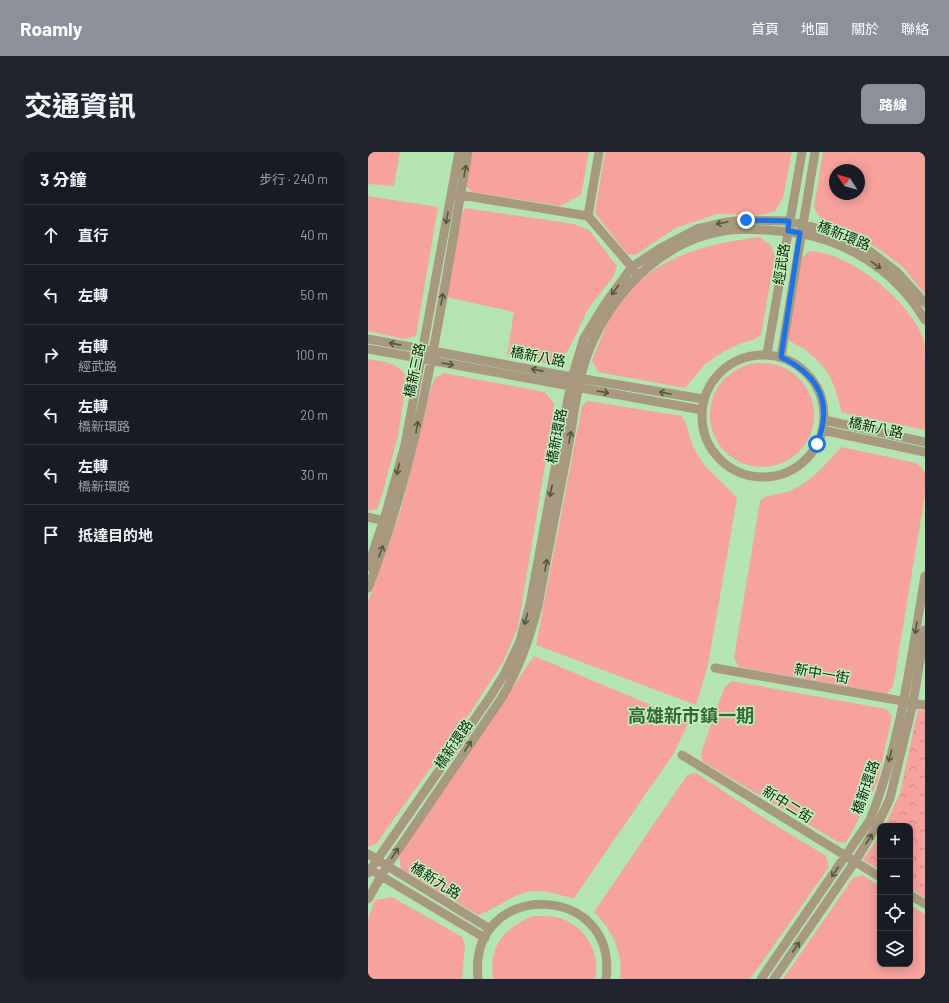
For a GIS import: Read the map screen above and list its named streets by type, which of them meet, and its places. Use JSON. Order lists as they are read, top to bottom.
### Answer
{
  "streets": {
    "street": [
      "橋新環路",
      "經武路",
      "橋新八路",
      "橋新三路",
      "新中一街",
      "新中二街",
      "橋新九路"
    ]
  },
  "crossings": [
    ["橋新環路", "經武路"],
    ["橋新環路", "橋新八路"],
    ["橋新環路", "新中一街"],
    ["橋新環路", "新中二街"],
    ["橋新環路", "橋新九路"],
    ["經武路", "橋新八路"],
    ["橋新八路", "橋新三路"]
  ],
  "districts": ["高雄新市鎮一期"],
  "north": "top left",
  "page": {
    "header": "Roamly",
    "nav": [
      "首頁",
      "地圖",
      "關於",
      "聯絡"
    ],
    "title": "交通資訊",
    "buttons": "路線",
    "heading": ["3 分鐘", "步行 · 240 m"],
    "list": [
      ["直行", "40 m"],
      ["左轉", "50 m"],
      ["右轉", "經武路", "100 m"],
      ["左轉", "橋新環路", "20 m"],
      ["左轉", "橋新環路", "30 m"],
      "抵達目的地"
    ],
    "map_buttons": ["+", "−"]
  }
}
